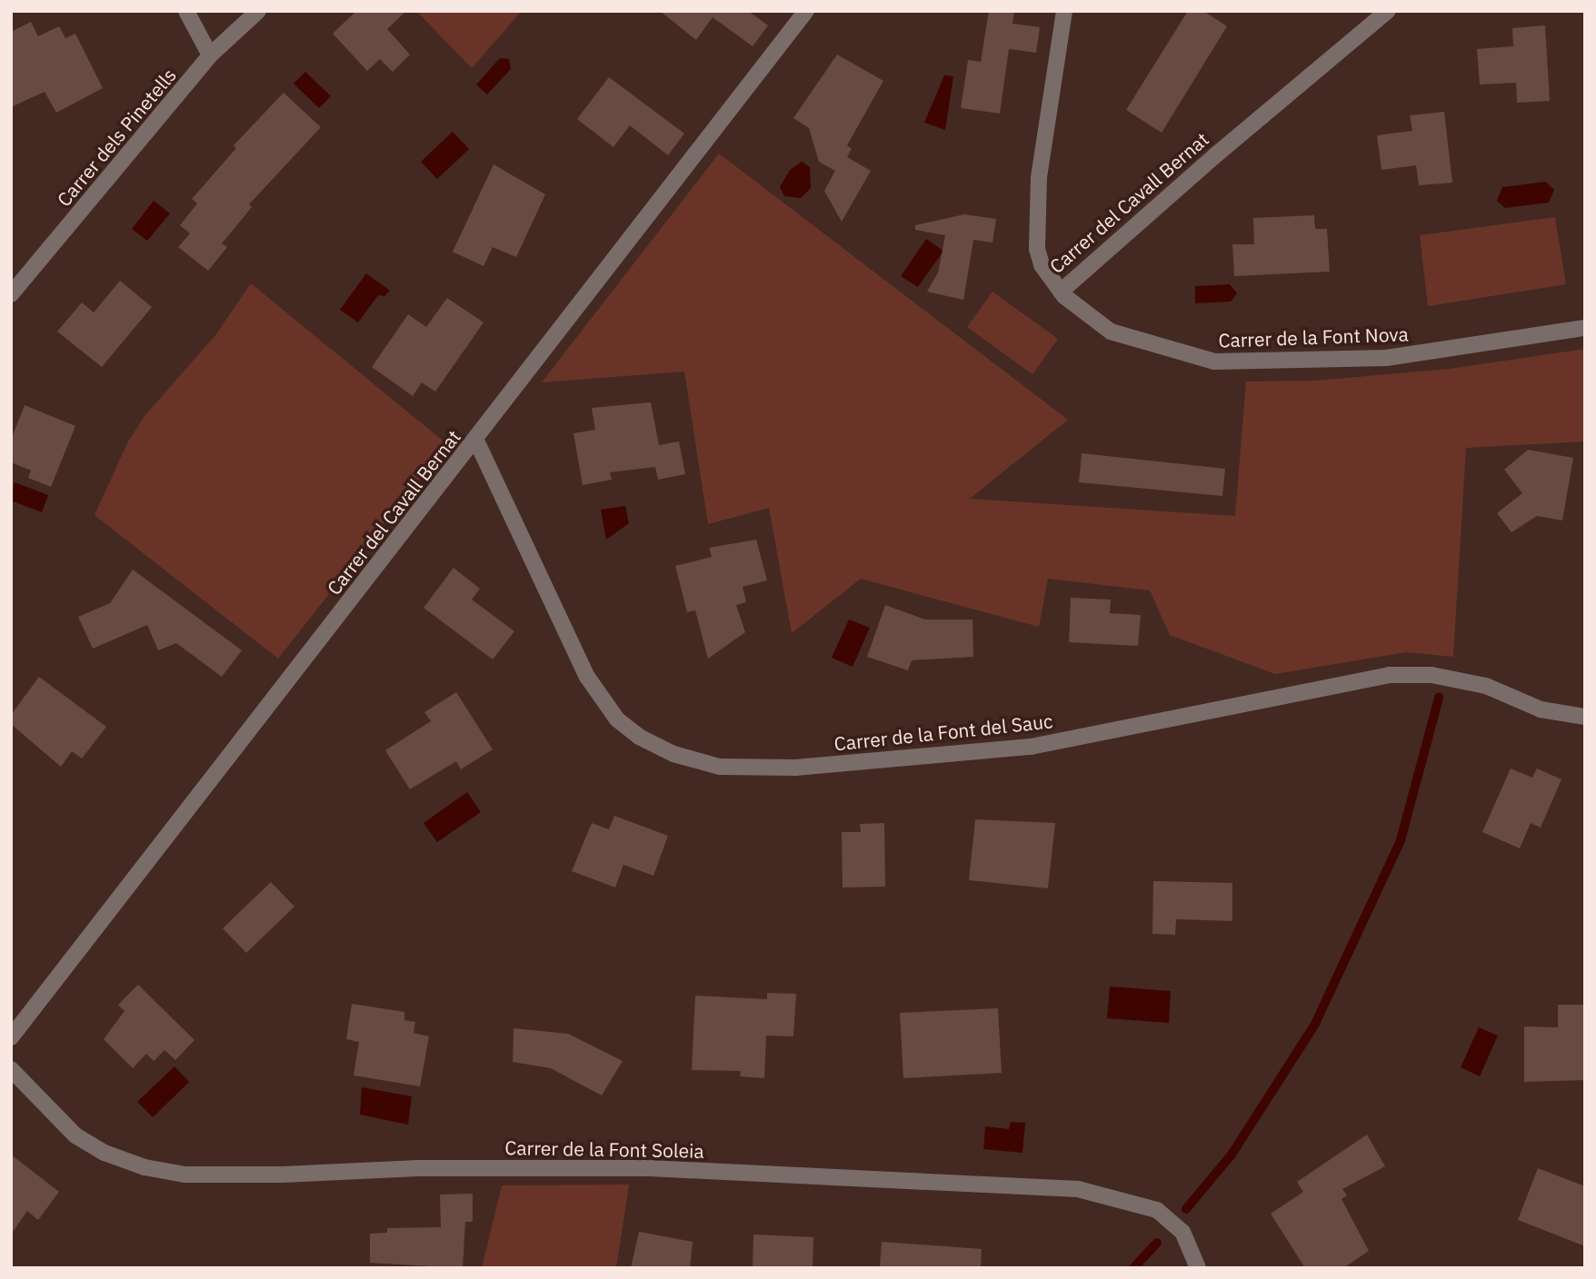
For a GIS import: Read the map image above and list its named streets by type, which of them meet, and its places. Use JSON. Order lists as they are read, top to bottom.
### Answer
{
  "streets": {
    "street": [
      "Carrer dels Pinetells",
      "Carrer del Cavall Bernat",
      "Carrer de la Font Nova",
      "Carrer de la Font del Sauc",
      "Carrer de la Font Soleia"
    ]
  },
  "crossings": [
    ["Carrer del Cavall Bernat", "Carrer de la Font Nova"],
    ["Carrer del Cavall Bernat", "Carrer de la Font del Sauc"]
  ]
}
